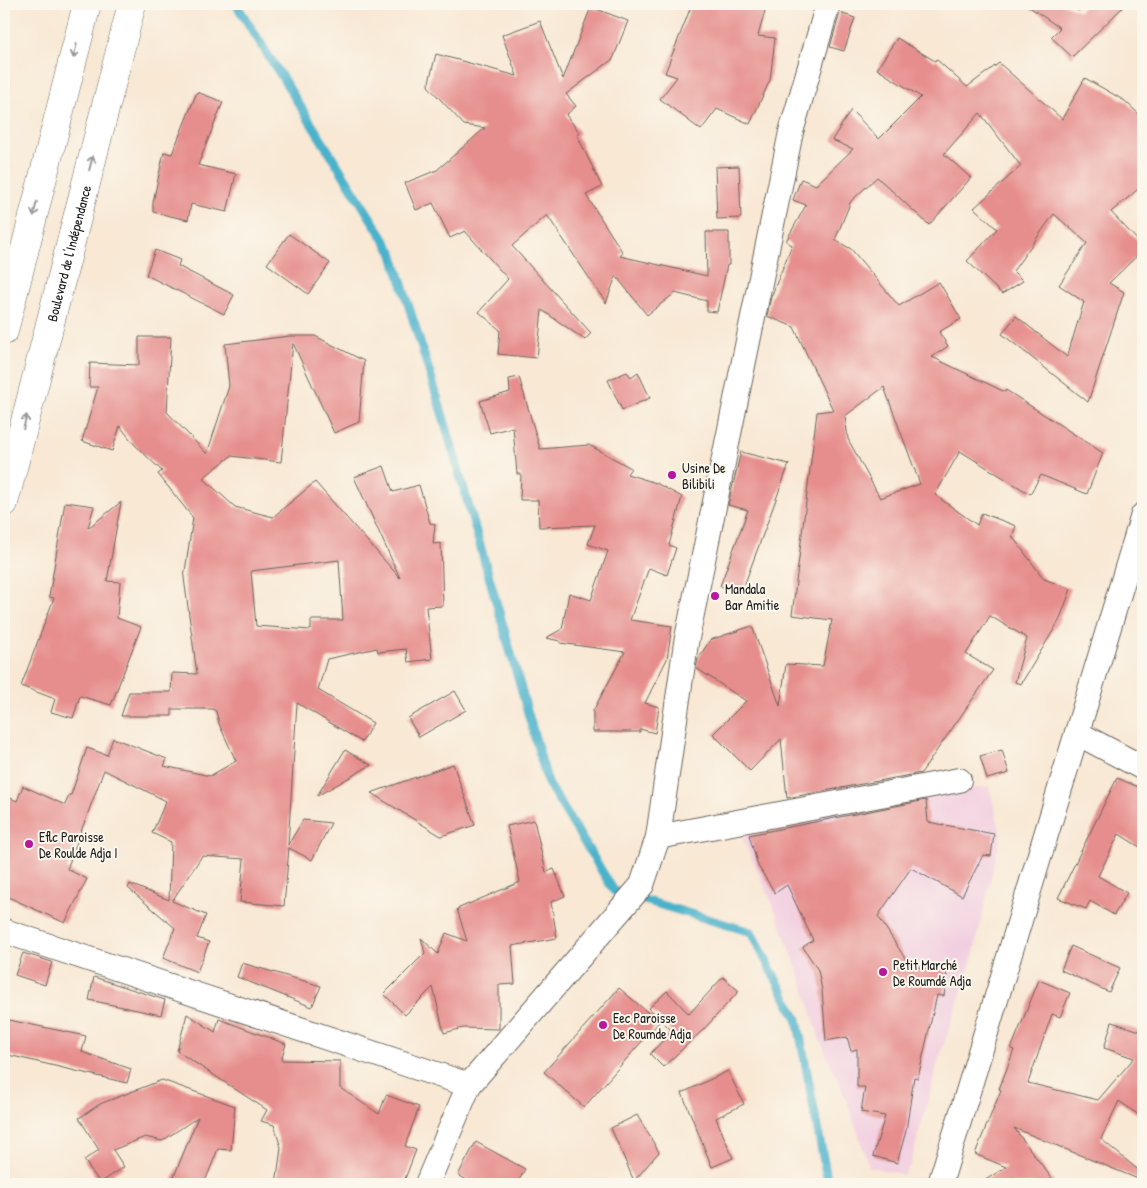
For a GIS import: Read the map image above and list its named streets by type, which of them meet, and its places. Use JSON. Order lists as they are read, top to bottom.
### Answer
{
  "streets": {
    "main road": ["Boulevard de l'Indépendance"]
  },
  "places": [
    "Usine De Bilibili",
    "Mandala Bar Amitie",
    "Eflc Paroisse De Roulde Adja I",
    "Petit Marché De Roumdé Adja",
    "Eec Paroisse De Roumde Adja"
  ]
}
